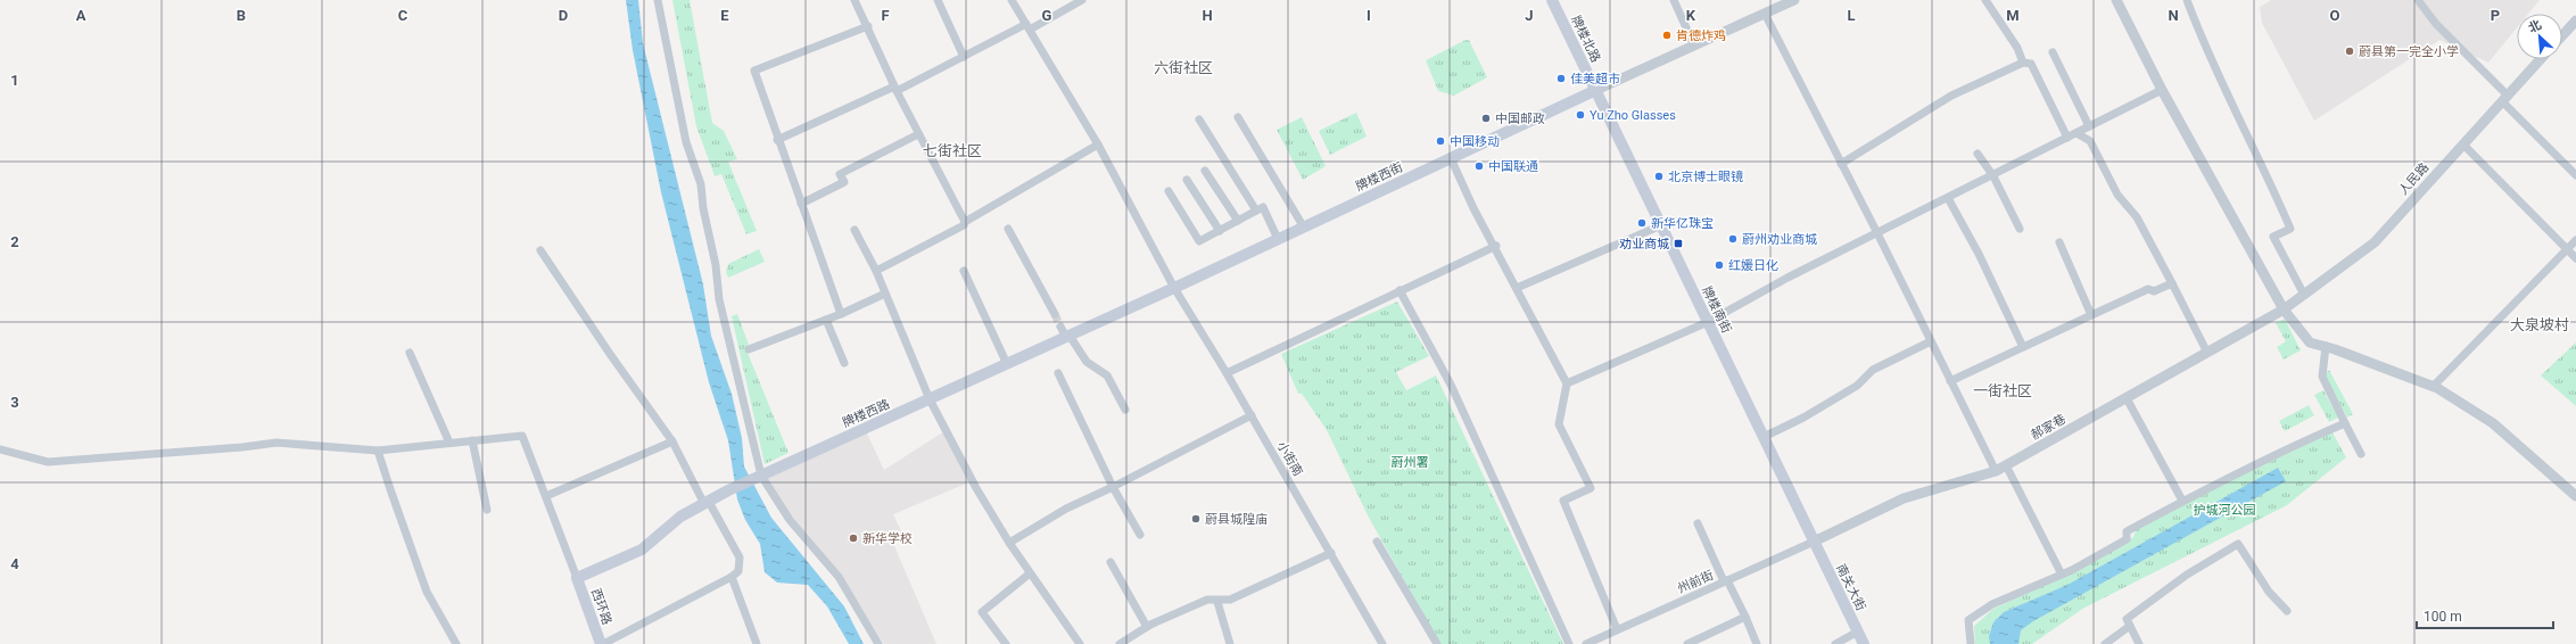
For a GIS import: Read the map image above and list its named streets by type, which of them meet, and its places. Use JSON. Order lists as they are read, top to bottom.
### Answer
{
  "streets": {
    "main road": [
      "牌楼北路",
      "牌楼西街",
      "牌楼南街",
      "牌楼西路",
      "南关大街",
      "西环路"
    ],
    "street": [
      "人民路",
      "郝家巷",
      "小街南",
      "州前街"
    ]
  },
  "crossings": [
    ["牌楼北路", "牌楼西街"],
    ["牌楼北路", "牌楼南街"],
    ["牌楼西街", "牌楼南街"],
    ["牌楼西街", "牌楼西路"],
    ["牌楼西街", "小街南"],
    ["人民路", "郝家巷"],
    ["牌楼南街", "郝家巷"],
    ["牌楼南街", "州前街"],
    ["牌楼南街", "南关大街"],
    ["牌楼西路", "小街南"],
    ["牌楼西路", "西环路"],
    ["郝家巷", "州前街"],
    ["郝家巷", "南关大街"],
    ["州前街", "南关大街"]
  ],
  "districts": [
    "六街社区",
    "七街社区",
    "大泉坡村",
    "一街社区"
  ],
  "parks": ["蔚州署", "护城河公园"],
  "places": {
    "other": [
      "肯德炸鸡",
      "蔚县第一完全小学",
      "佳美超市",
      "Yu Zho Glasses",
      "中国邮政",
      "中国移动",
      "中国联通",
      "北京博士眼镜",
      "新华亿珠宝",
      "蔚州劝业商城",
      "红媛日化",
      "蔚县城隍庙",
      "新华学校"
    ],
    "transit": ["劝业商城"]
  },
  "scale_bar": "100 m",
  "north": "top left",
  "grid": {
    "columns": [
      "A",
      "B",
      "C",
      "D",
      "E",
      "F",
      "G",
      "H",
      "I",
      "J",
      "K",
      "L",
      "M",
      "N",
      "O",
      "P"
    ],
    "rows": [
      "1",
      "2",
      "3",
      "4"
    ]
  }
}
